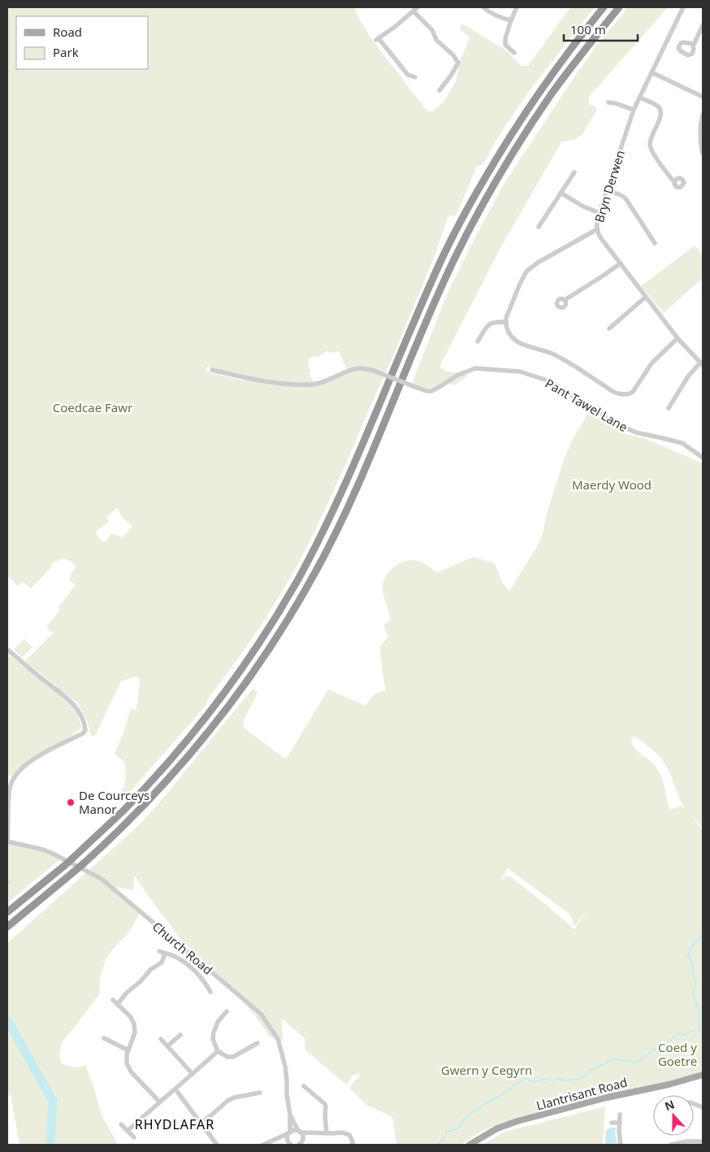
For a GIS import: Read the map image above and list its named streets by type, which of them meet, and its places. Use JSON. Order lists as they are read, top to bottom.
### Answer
{
  "streets": {
    "main road": ["Llantrisant Road"],
    "street": ["Bryn Derwen", "Pant Tawel Lane", "Church Road"]
  },
  "districts": ["RHYDLAFAR"],
  "parks": [
    "Coedcae Fawr",
    "Maerdy Wood",
    "Coed y Goetre",
    "Gwern y Cegyrn"
  ],
  "places": ["De Courceys Manor"],
  "legend": ["Road", "Park"],
  "scale_bar": "100 m",
  "north": "top"
}
